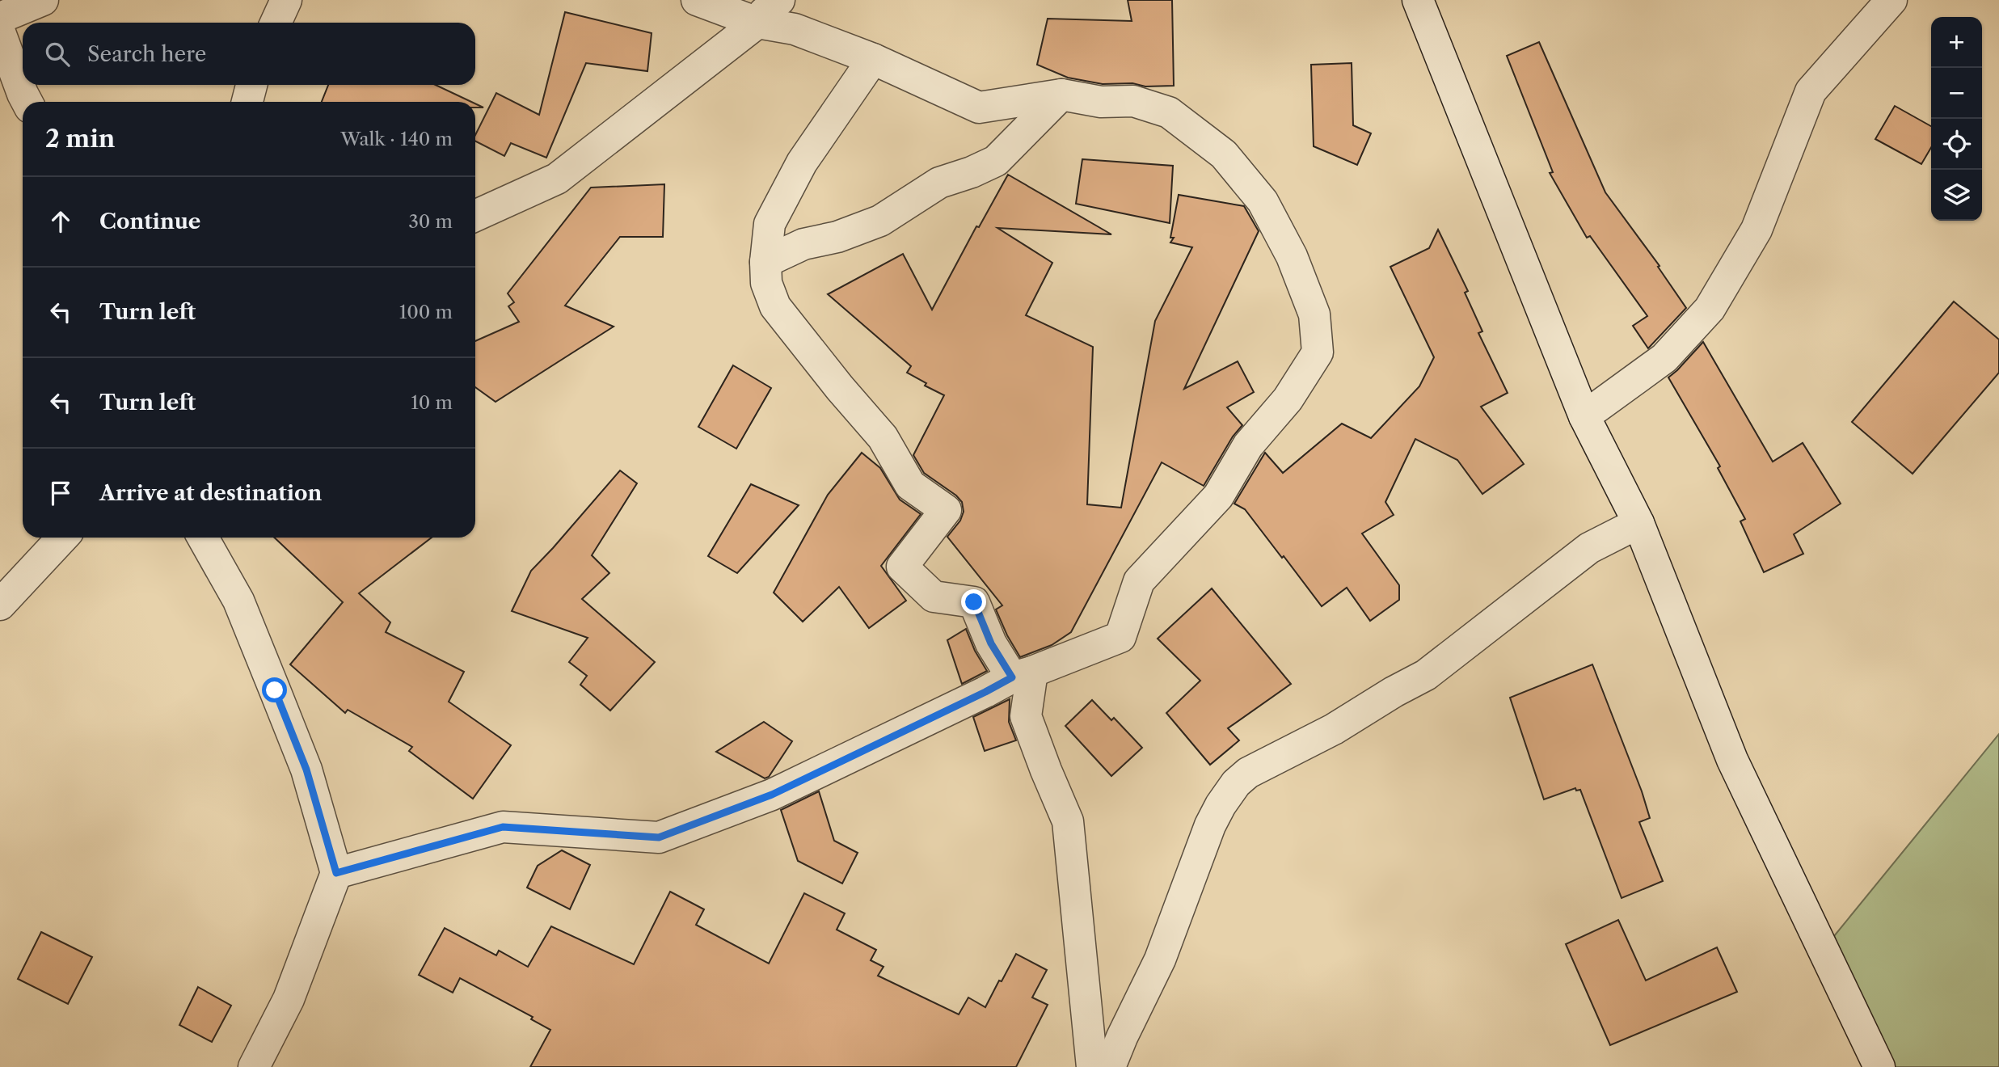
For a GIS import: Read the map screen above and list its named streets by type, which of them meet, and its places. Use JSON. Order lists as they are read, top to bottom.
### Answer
{
  "page": {
    "map_buttons": ["+", "−"],
    "search": "Search here",
    "heading": ["2 min", "Walk · 140 m"],
    "list": [
      ["Continue", "30 m"],
      ["Turn left", "100 m"],
      ["Turn left", "10 m"],
      "Arrive at destination"
    ]
  }
}
